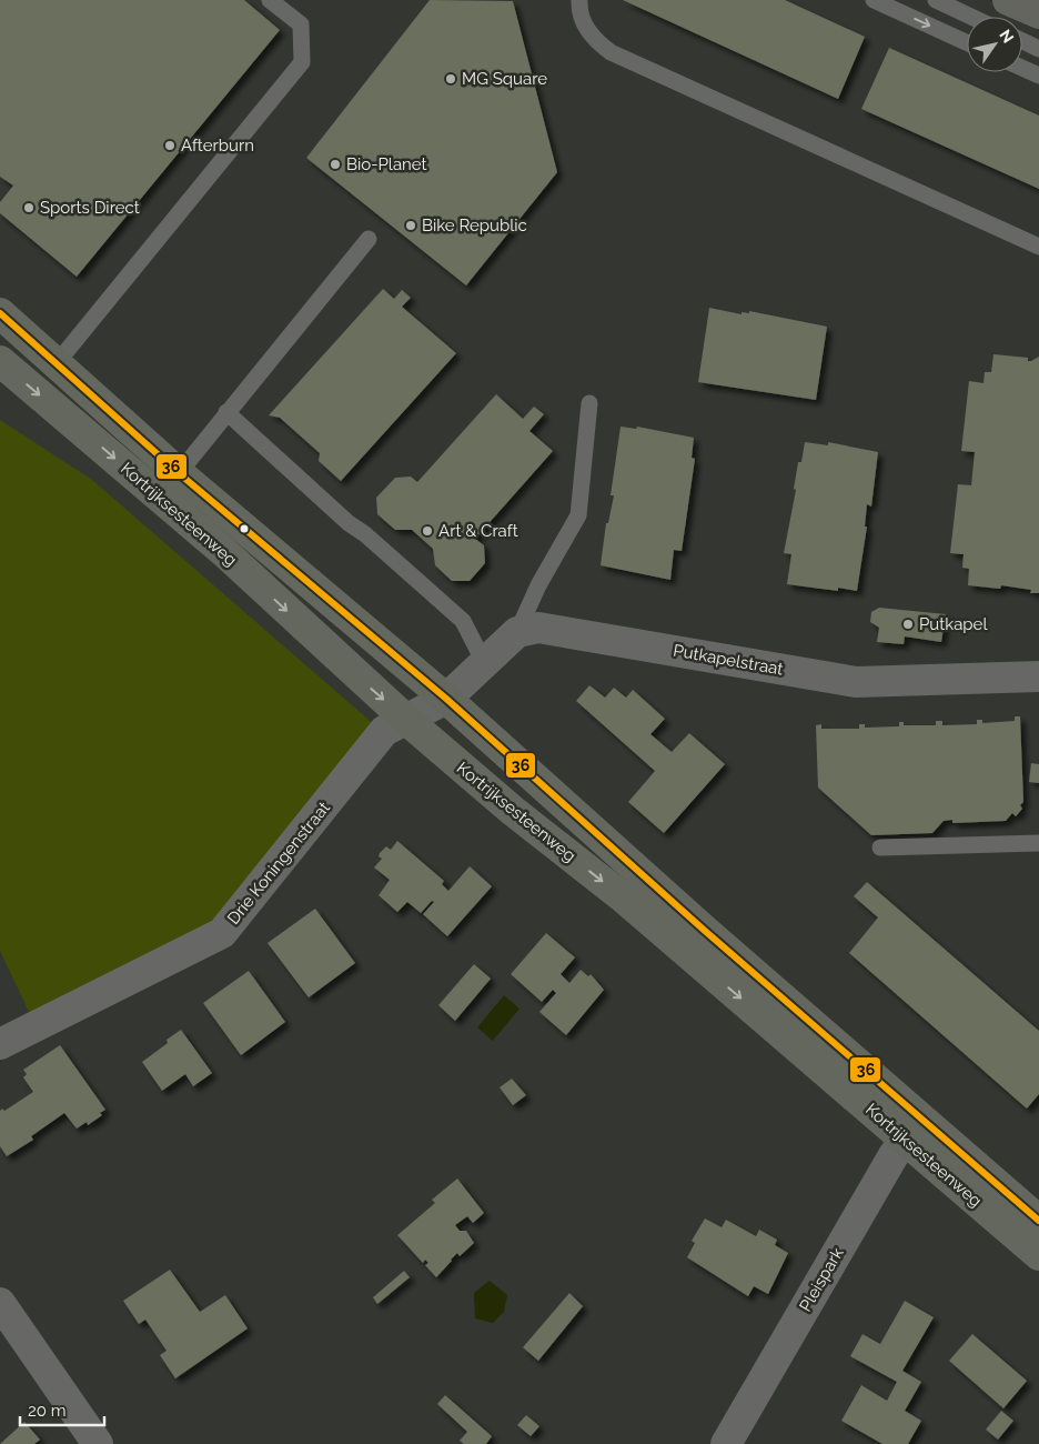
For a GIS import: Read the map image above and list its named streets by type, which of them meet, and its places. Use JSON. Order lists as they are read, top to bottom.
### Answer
{
  "streets": {
    "main road": ["Kortrijksesteenweg"],
    "street": ["Putkapelstraat", "Drie Koningenstraat", "Pleispark"]
  },
  "crossings": [
    ["Kortrijksesteenweg", "Drie Koningenstraat"],
    ["Kortrijksesteenweg", "Pleispark"]
  ],
  "places": [
    "MG Square",
    "Afterburn",
    "Bio-Planet",
    "Sports Direct",
    "Bike Republic",
    "Art & Craft",
    "Putkapel"
  ],
  "lines": ["transit line 36"],
  "scale_bar": "20 m",
  "north": "top right"
}
